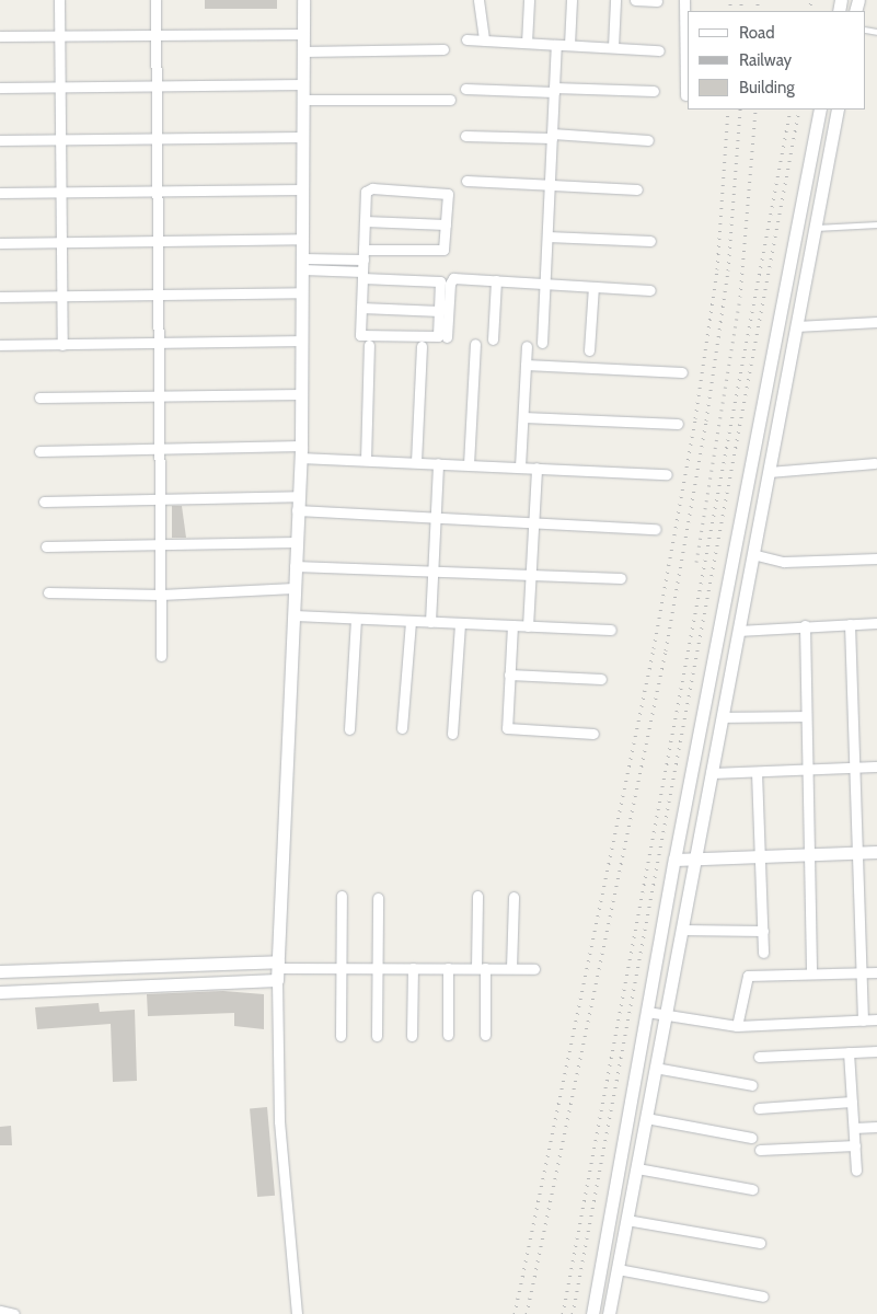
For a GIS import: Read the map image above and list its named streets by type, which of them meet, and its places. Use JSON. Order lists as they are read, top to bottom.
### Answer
{
  "legend": ["Road", "Railway", "Building"]
}
